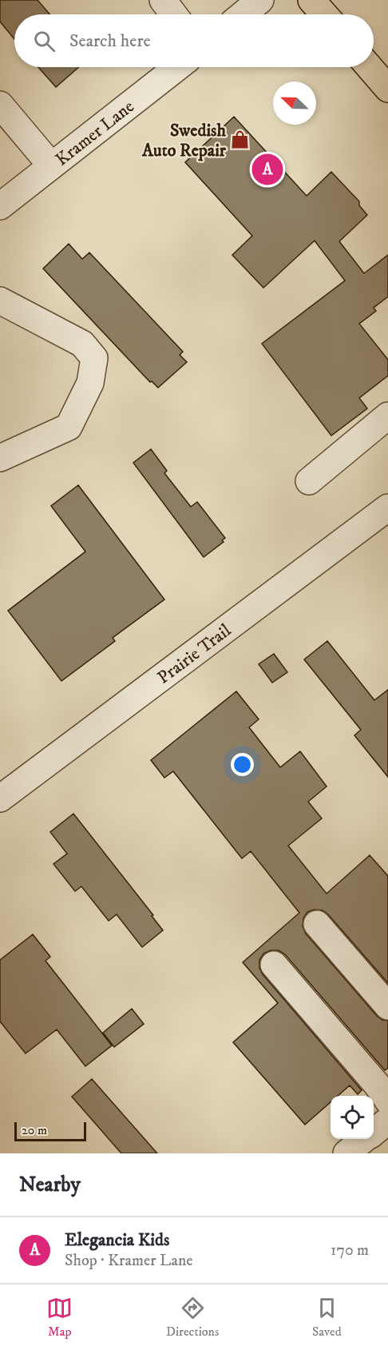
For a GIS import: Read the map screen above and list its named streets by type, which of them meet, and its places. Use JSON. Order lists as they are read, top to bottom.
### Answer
{
  "streets": {
    "street": ["Kramer Lane", "Prairie Trail"]
  },
  "places": {
    "shop": ["Swedish Auto Repair"]
  },
  "scale_bar": "20 m",
  "north": "top left",
  "page": {
    "search": "Search here",
    "pins": "A",
    "scale": "20 m",
    "heading": "Nearby",
    "list": [
      {
        "mark": "A",
        "name": "Elegancia Kids",
        "note": "Shop · Kramer Lane",
        "value": "170 m"
      }
    ],
    "nav": ["Map", "Directions", "Saved"]
  }
}
